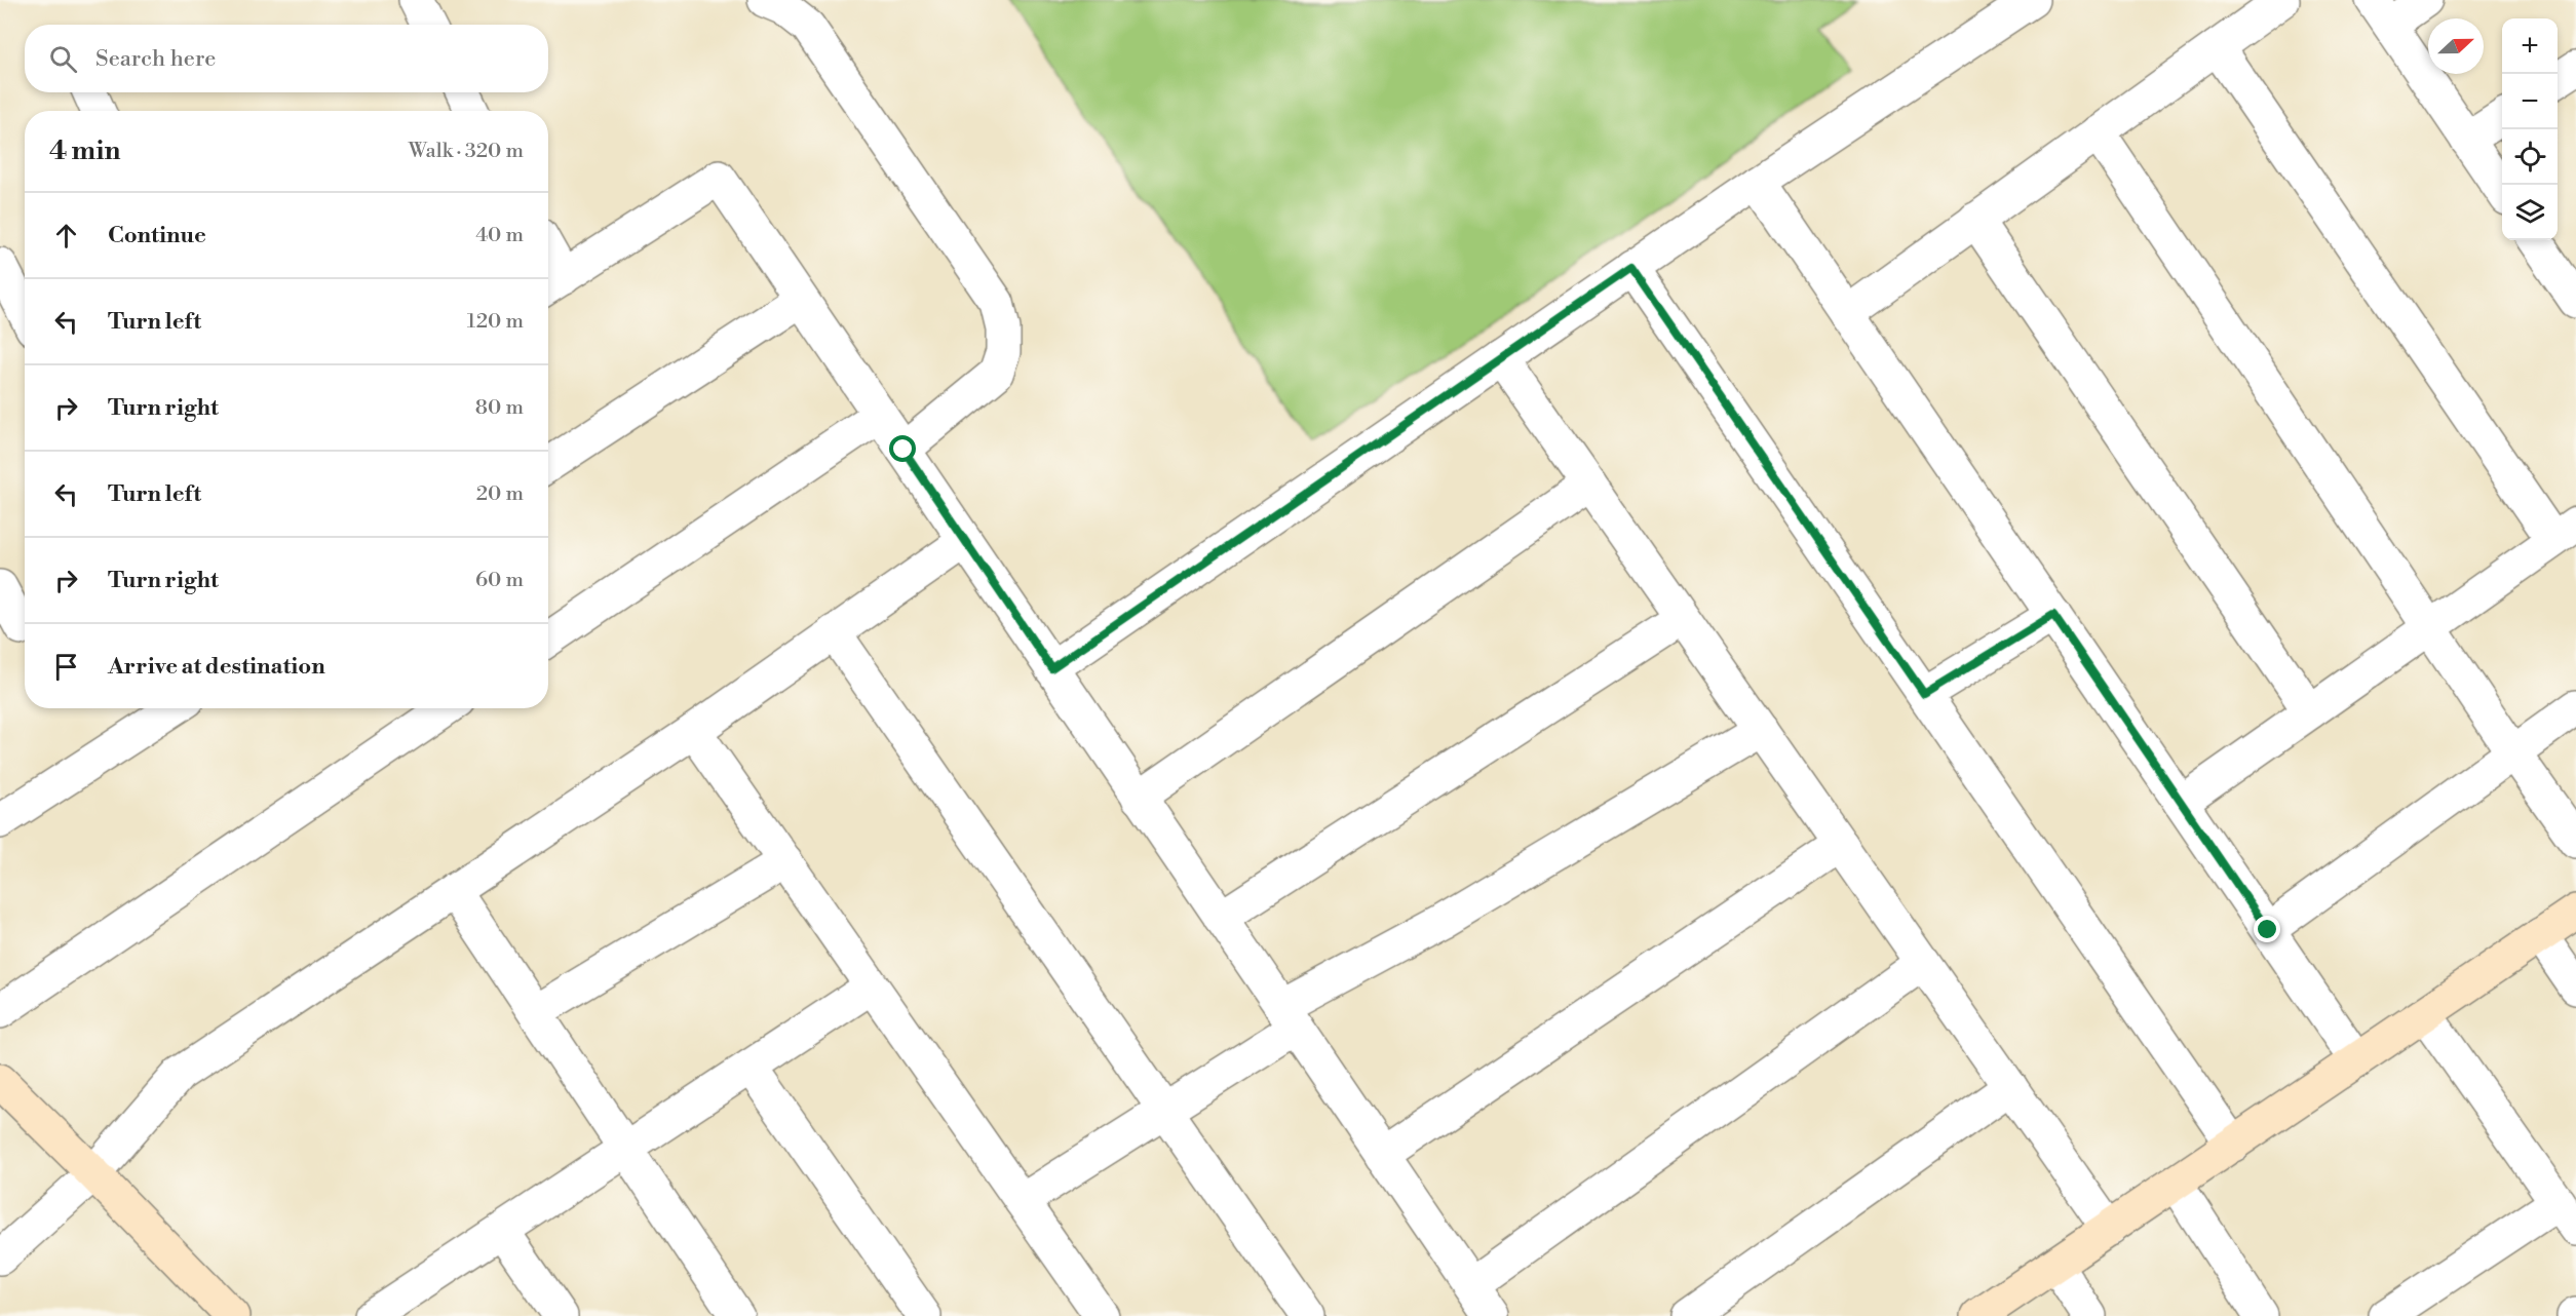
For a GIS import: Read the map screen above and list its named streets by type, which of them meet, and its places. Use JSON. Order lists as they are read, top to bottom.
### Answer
{
  "north": "right",
  "page": {
    "map_buttons": ["+", "−"],
    "search": "Search here",
    "heading": ["4 min", "Walk · 320 m"],
    "list": [
      ["Continue", "40 m"],
      ["Turn left", "120 m"],
      ["Turn right", "80 m"],
      ["Turn left", "20 m"],
      ["Turn right", "60 m"],
      "Arrive at destination"
    ]
  }
}
